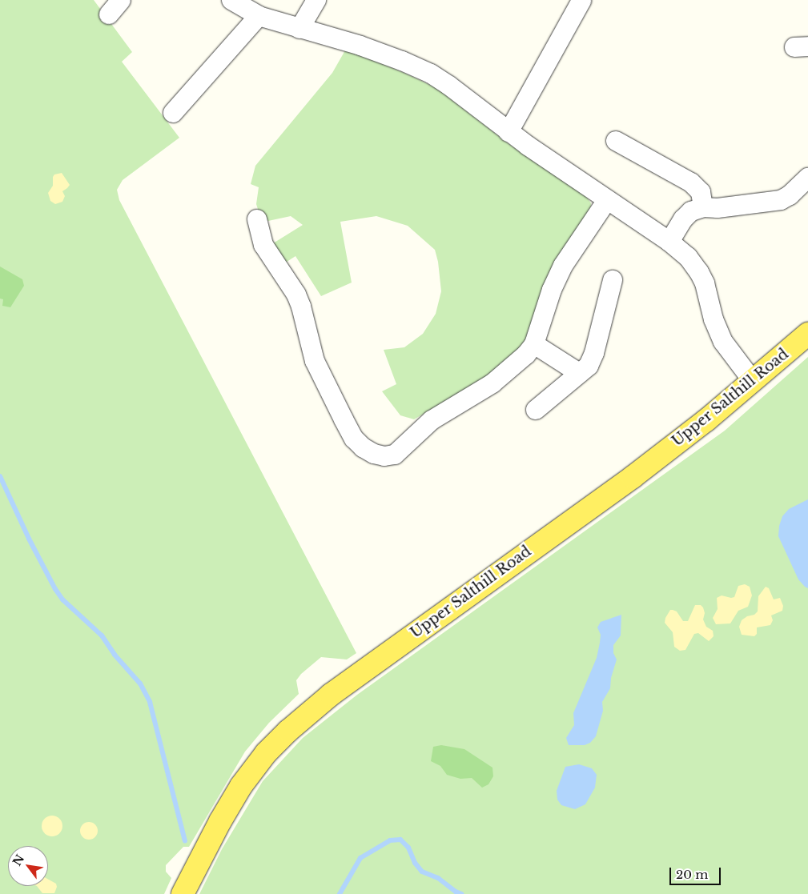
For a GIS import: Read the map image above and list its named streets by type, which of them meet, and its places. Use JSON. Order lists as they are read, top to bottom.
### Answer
{
  "streets": {
    "main road": ["Upper Salthill Road"]
  },
  "scale_bar": "20 m",
  "north": "top left"
}
